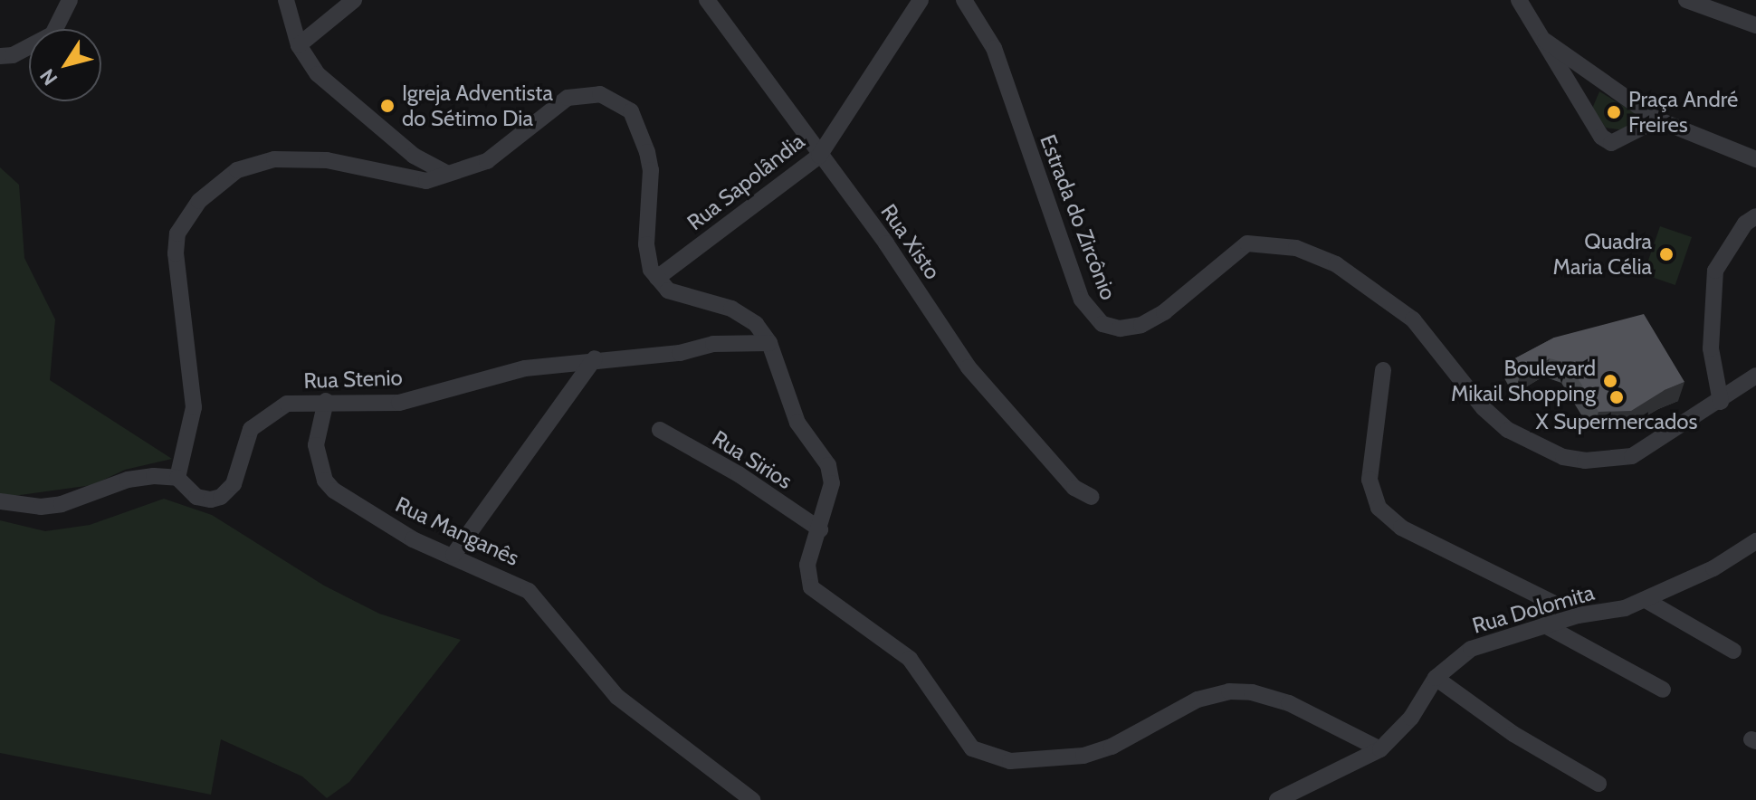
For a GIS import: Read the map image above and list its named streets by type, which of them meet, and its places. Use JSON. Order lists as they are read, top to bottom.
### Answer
{
  "streets": {
    "street": [
      "Rua Sapolândia",
      "Estrada do Zircônio",
      "Rua Xisto",
      "Rua Stenio",
      "Rua Sirios",
      "Rua Manganês",
      "Rua Dolomita"
    ]
  },
  "crossings": [
    ["Rua Sapolândia", "Rua Xisto"],
    ["Rua Stenio", "Rua Manganês"]
  ],
  "places": [
    "Igreja Adventista do Sétimo Dia",
    "Praça André Freires",
    "Quadra Maria Célia",
    "Boulevard Mikail Shopping",
    "X Supermercados"
  ],
  "north": "bottom left"
}
